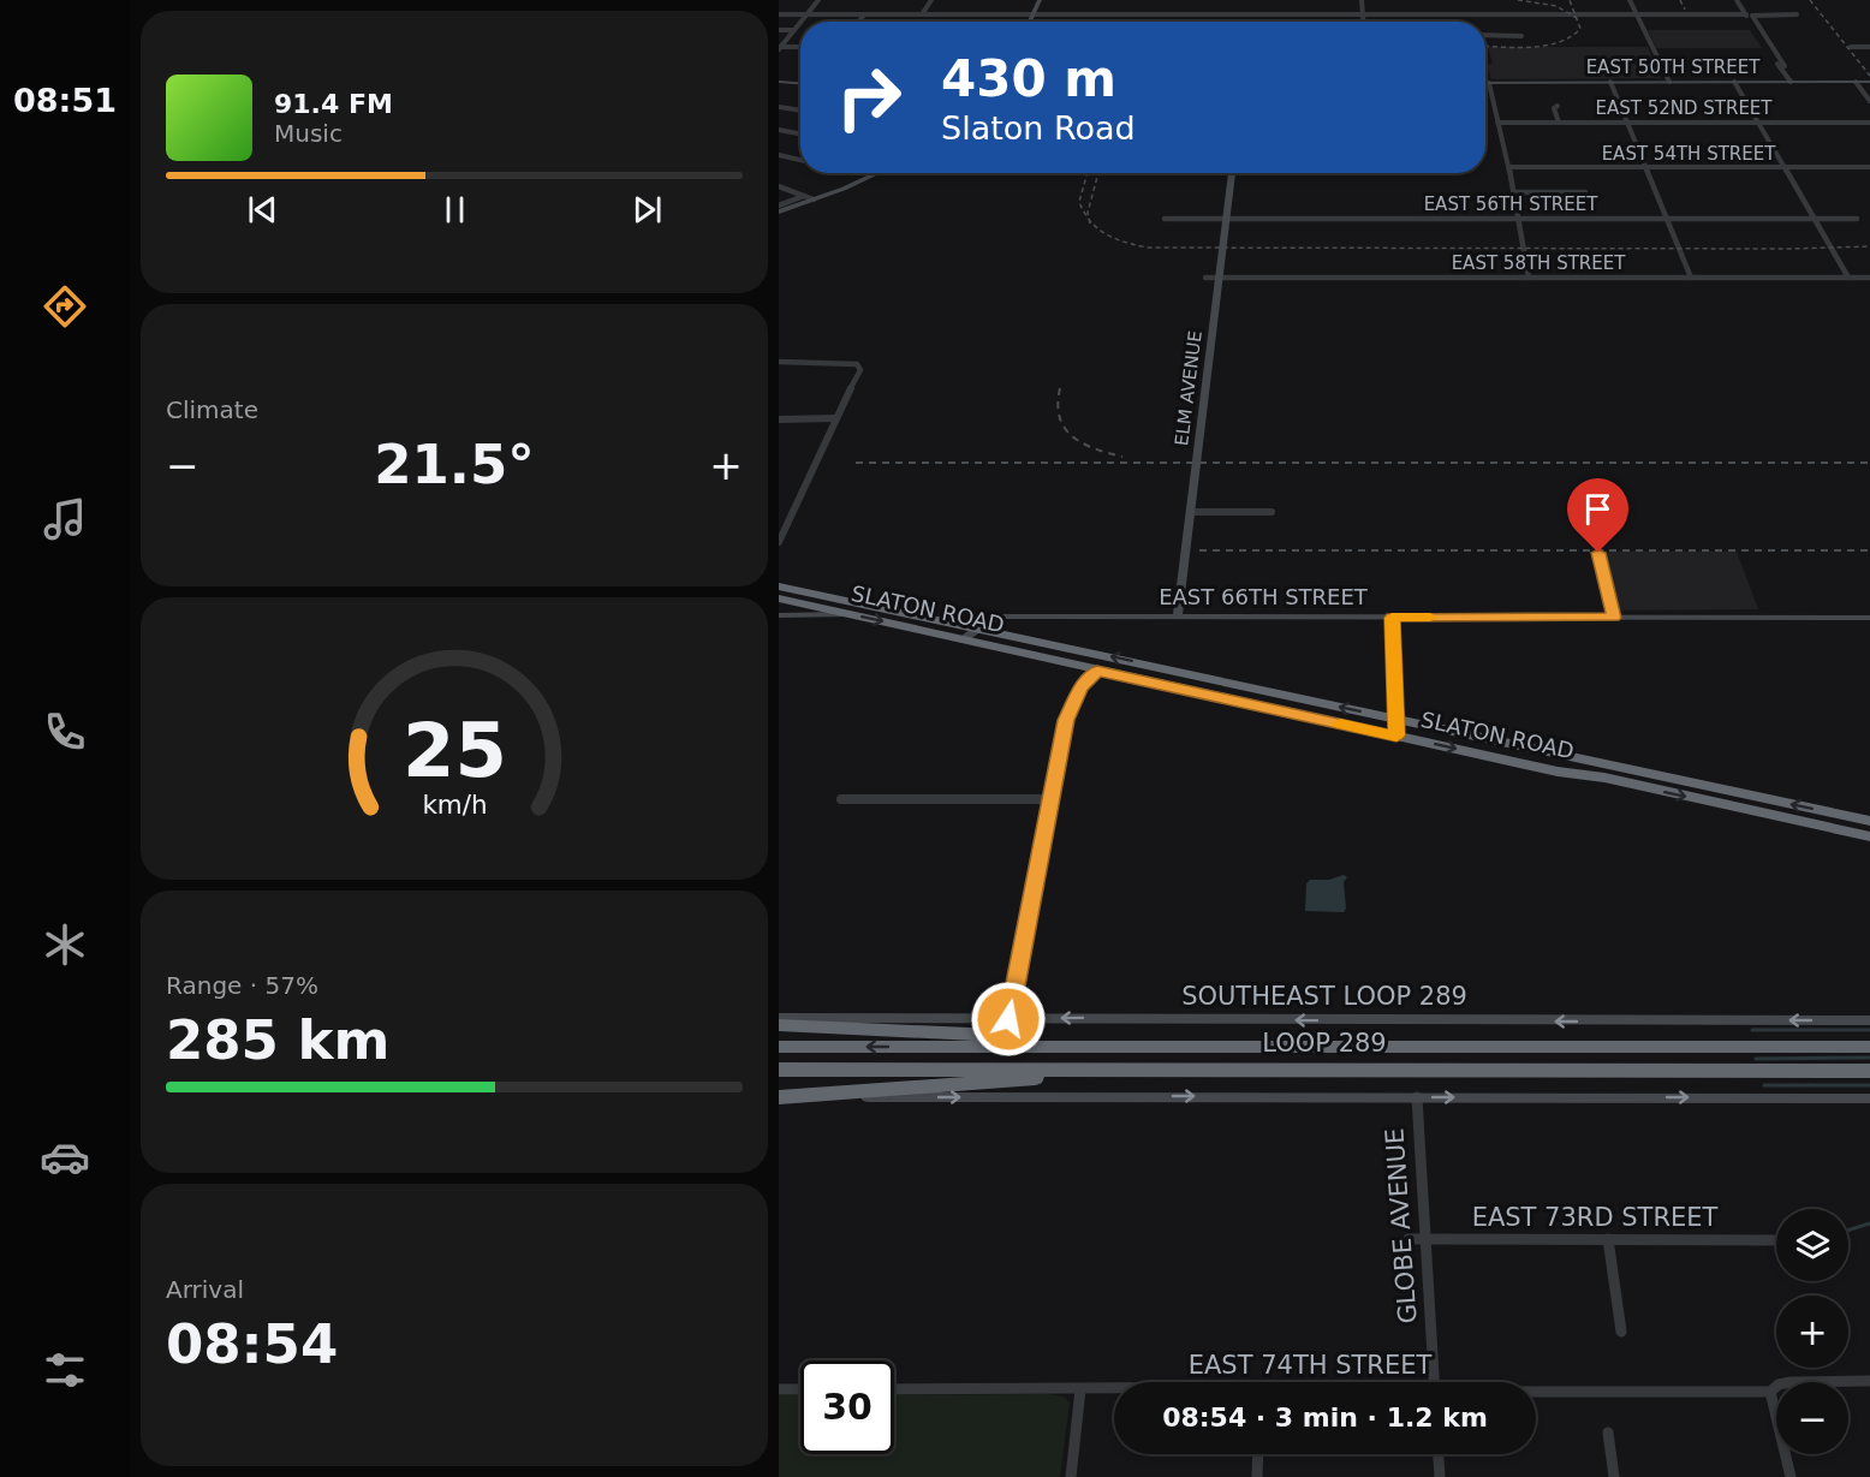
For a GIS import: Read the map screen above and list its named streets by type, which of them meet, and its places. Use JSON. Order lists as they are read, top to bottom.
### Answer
{
  "streets": {
    "highway": ["SLATON ROAD", "LOOP 289"],
    "main road": [
      "EAST 50TH STREET",
      "ELM AVENUE",
      "EAST 66TH STREET",
      "SOUTHEAST LOOP 289"
    ],
    "street": [
      "EAST 52ND STREET",
      "EAST 54TH STREET",
      "EAST 56TH STREET",
      "EAST 58TH STREET",
      "EAST 73RD STREET",
      "GLOBE AVENUE",
      "EAST 74TH STREET"
    ]
  },
  "crossings": [
    ["EAST 56TH STREET", "ELM AVENUE"],
    ["EAST 58TH STREET", "ELM AVENUE"],
    ["ELM AVENUE", "EAST 66TH STREET"],
    ["EAST 66TH STREET", "SLATON ROAD"],
    ["EAST 73RD STREET", "GLOBE AVENUE"]
  ],
  "page": {
    "tabs": "08:51",
    "turn": ["430 m", "Slaton Road"],
    "song": ["91.4 FM", "Music"],
    "tile": [
      "Climate",
      ["Range · 57%", "285 km"],
      ["Arrival", "08:54"]
    ],
    "heat": ["−", "21.5°", "+"],
    "map_buttons": ["+", "−"],
    "limit": "30",
    "trip": "08:54 · 3 min · 1.2 km",
    "gauge": ["25", "km/h"]
  }
}
